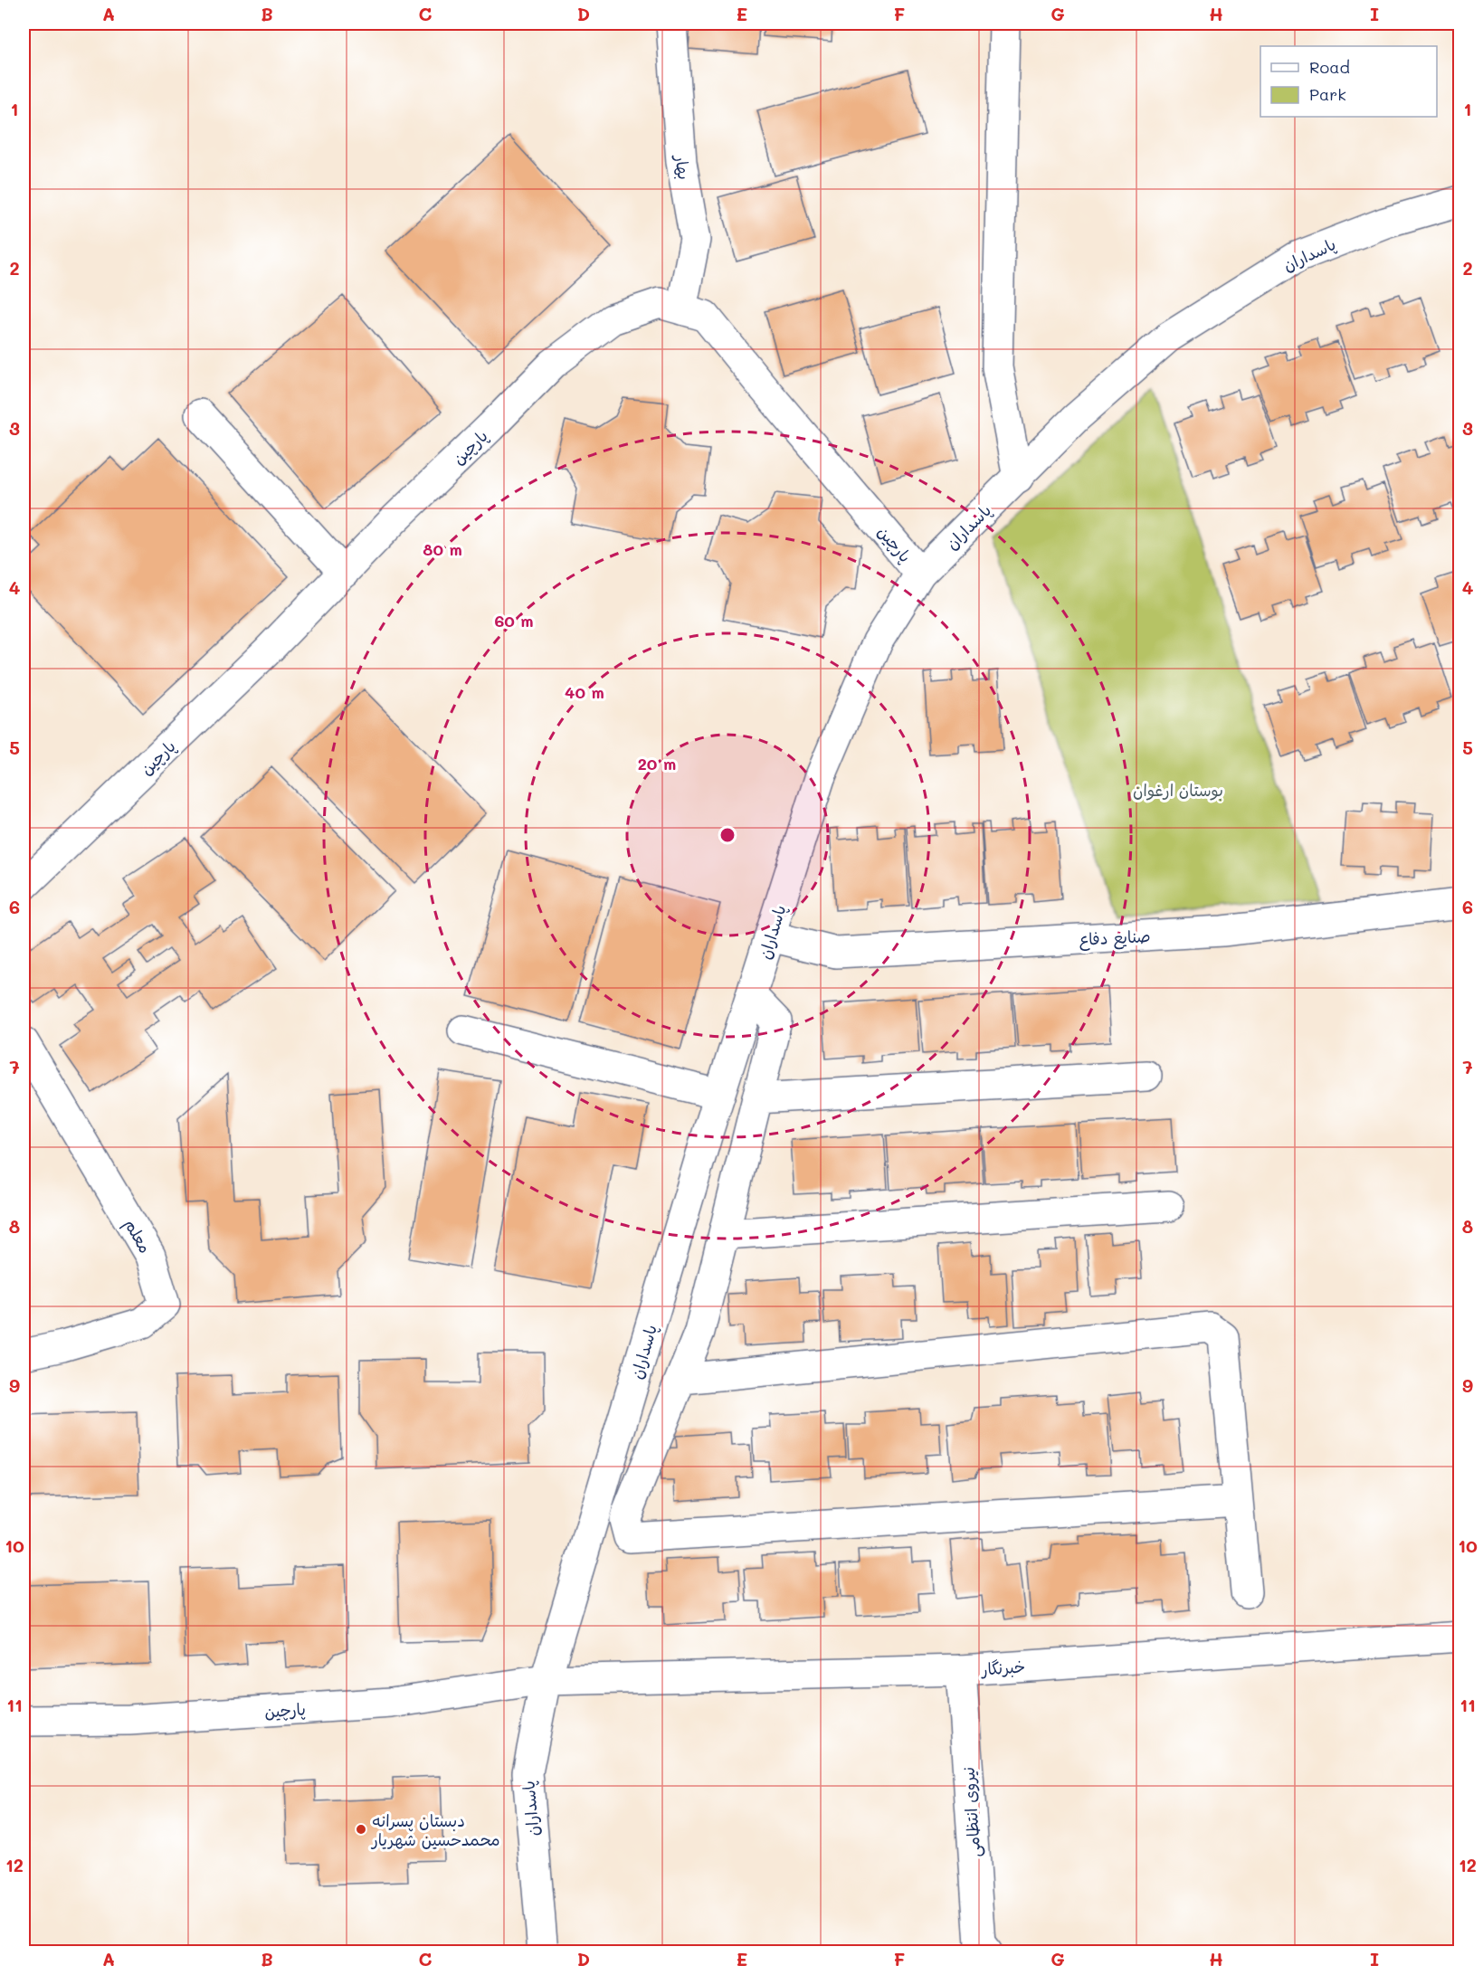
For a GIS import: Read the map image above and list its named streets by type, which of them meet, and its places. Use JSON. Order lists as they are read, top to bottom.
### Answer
{
  "streets": {
    "street": [
      "بهار",
      "پاسداران",
      "پارچین",
      "صنایع دفاع",
      "معلم",
      "خبرنگار",
      "نیروی انتظامی"
    ]
  },
  "crossings": [
    ["بهار", "پارچین"],
    ["پاسداران", "پارچین"],
    ["پاسداران", "صنایع دفاع"],
    ["پاسداران", "خبرنگار"],
    ["پارچین", "خبرنگار"],
    ["خبرنگار", "نیروی انتظامی"]
  ],
  "parks": ["بوستان ارغوان"],
  "places": ["دبستان پسرانه محمدحسین شهریار"],
  "legend": ["Road", "Park"],
  "grid": {
    "columns": [
      "A",
      "B",
      "C",
      "D",
      "E",
      "F",
      "G",
      "H",
      "I"
    ],
    "rows": [
      "1",
      "2",
      "3",
      "4",
      "5",
      "6",
      "7",
      "8",
      "9",
      "10",
      "11",
      "12"
    ]
  },
  "rings": [
    "80 m",
    "60 m",
    "40 m",
    "20 m"
  ]
}
